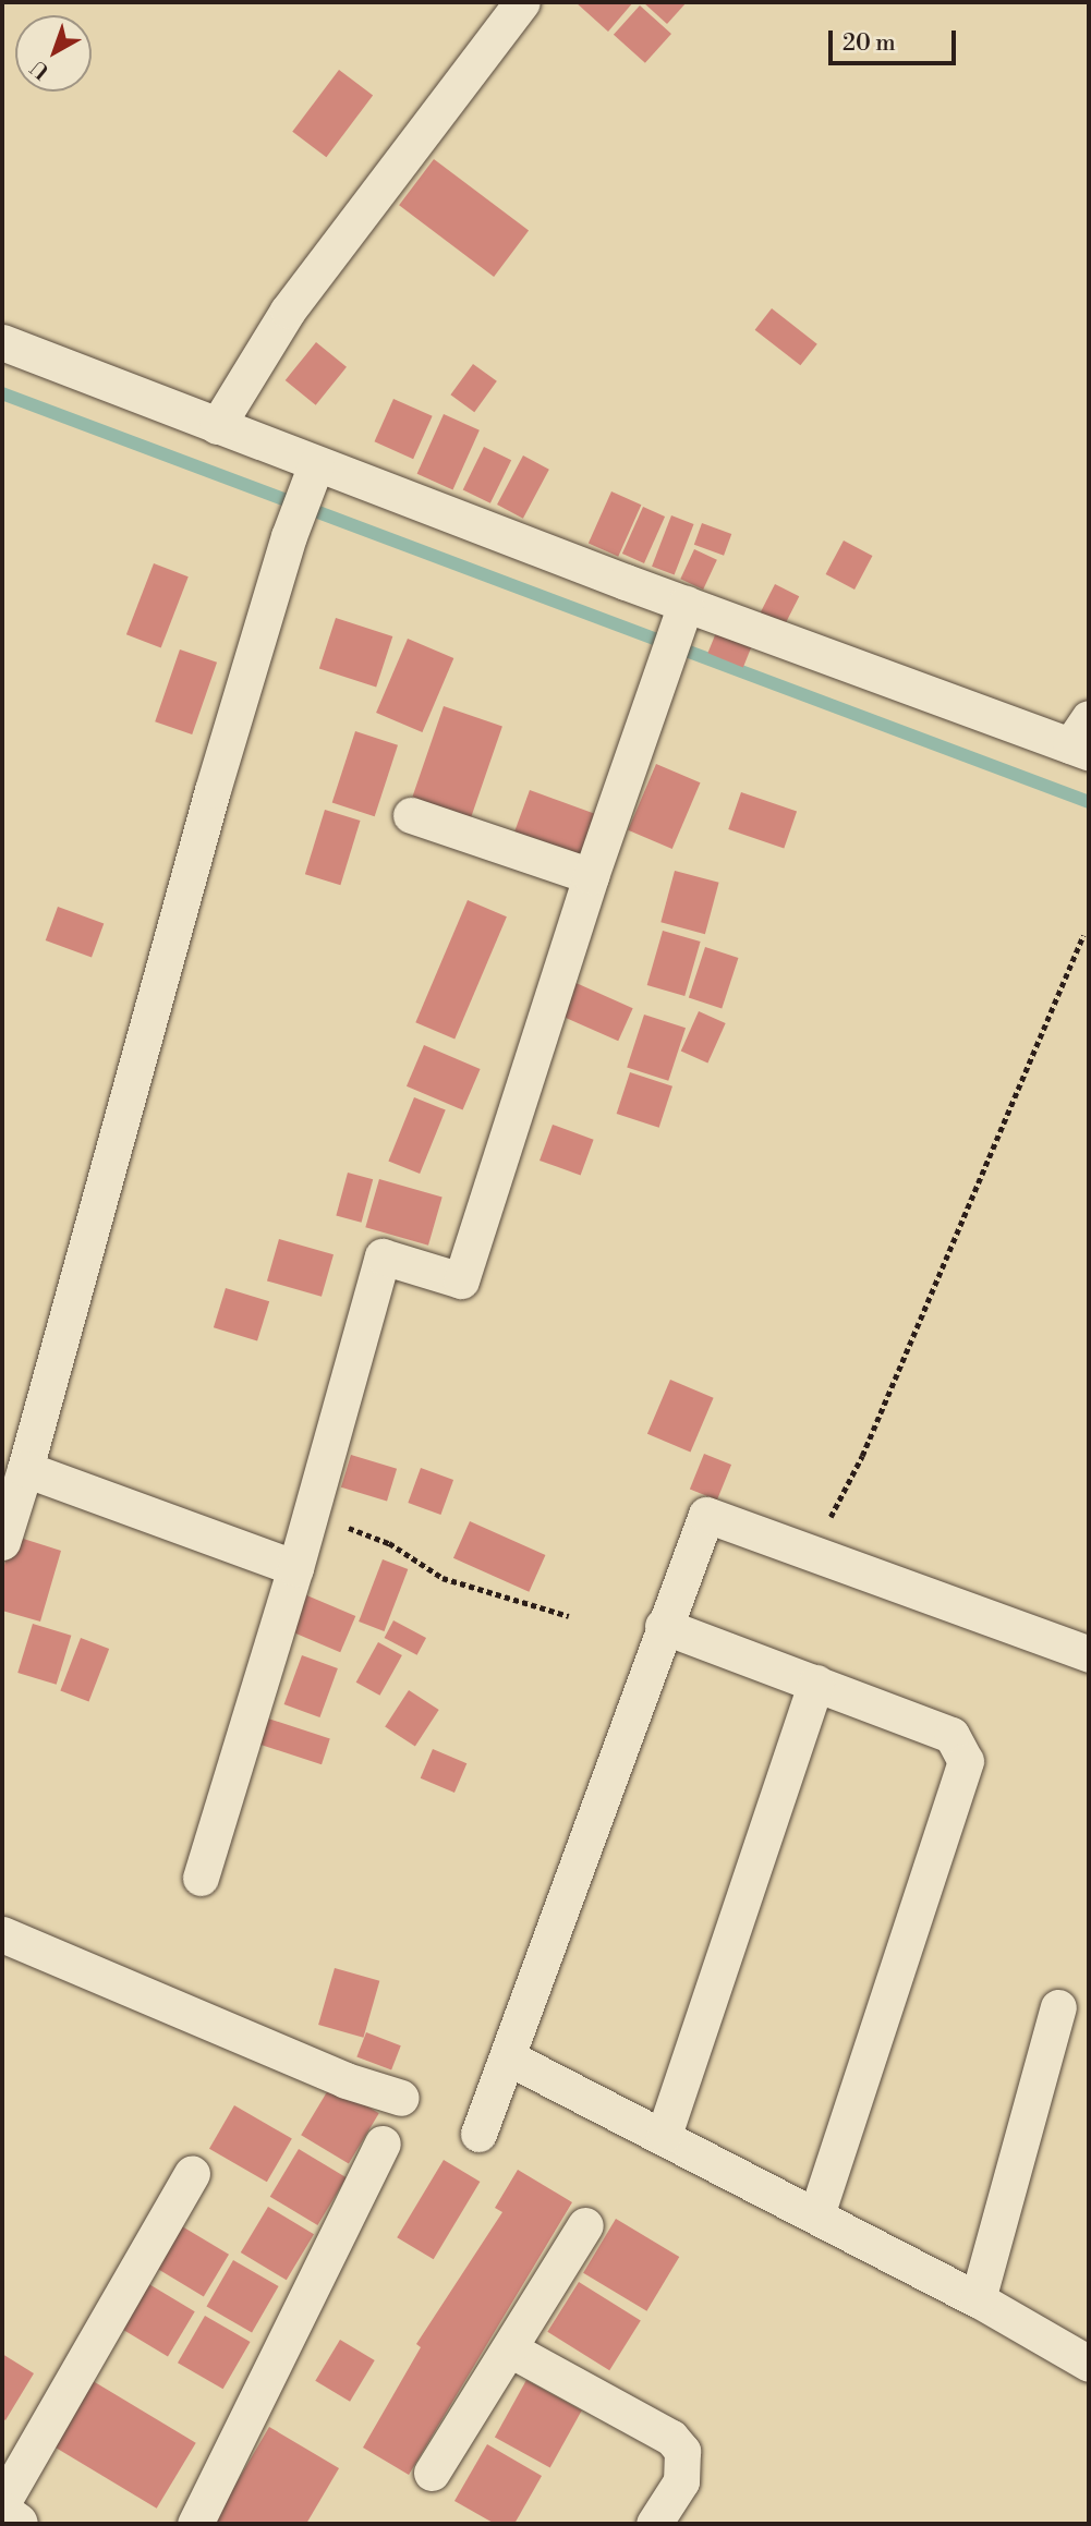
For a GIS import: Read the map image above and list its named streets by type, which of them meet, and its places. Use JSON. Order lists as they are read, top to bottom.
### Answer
{
  "scale_bar": "20 m",
  "north": "bottom left"
}
